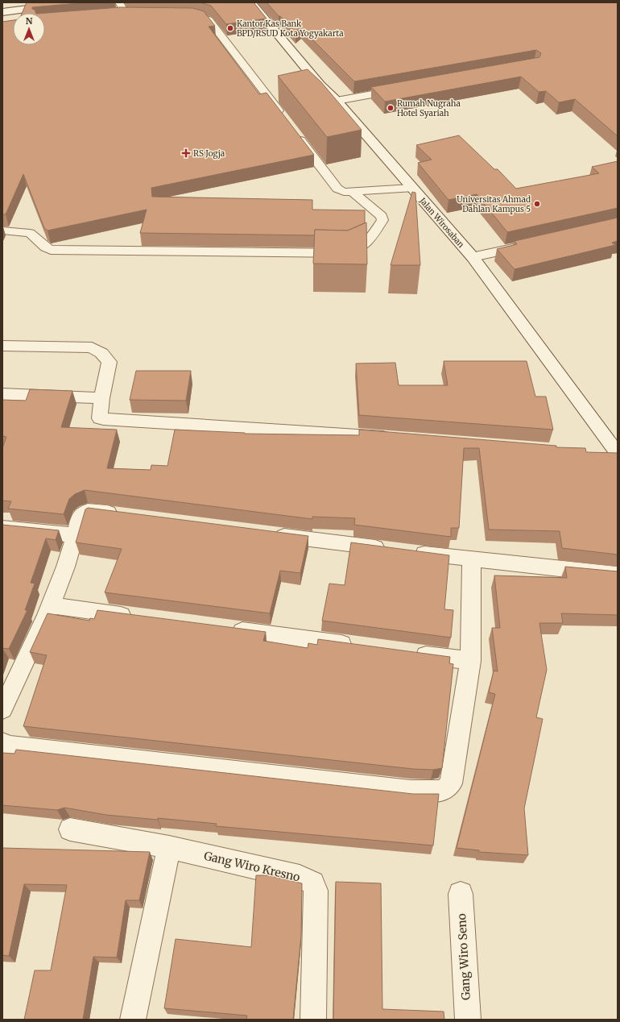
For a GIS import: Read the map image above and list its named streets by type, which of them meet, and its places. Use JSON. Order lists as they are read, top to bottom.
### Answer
{
  "streets": {
    "street": ["Jalan Wirosaban", "Gang Wiro Kresno", "Gang Wiro Seno"]
  },
  "places": {
    "other": ["Kantor Kas Bank BPD/RSUD Kota Yogyakarta", "Rumah Nugraha Hotel Syariah", "Universitas Ahmad Dahlan Kampus 5"],
    "health": ["RS Jogja"]
  },
  "north": "top"
}
